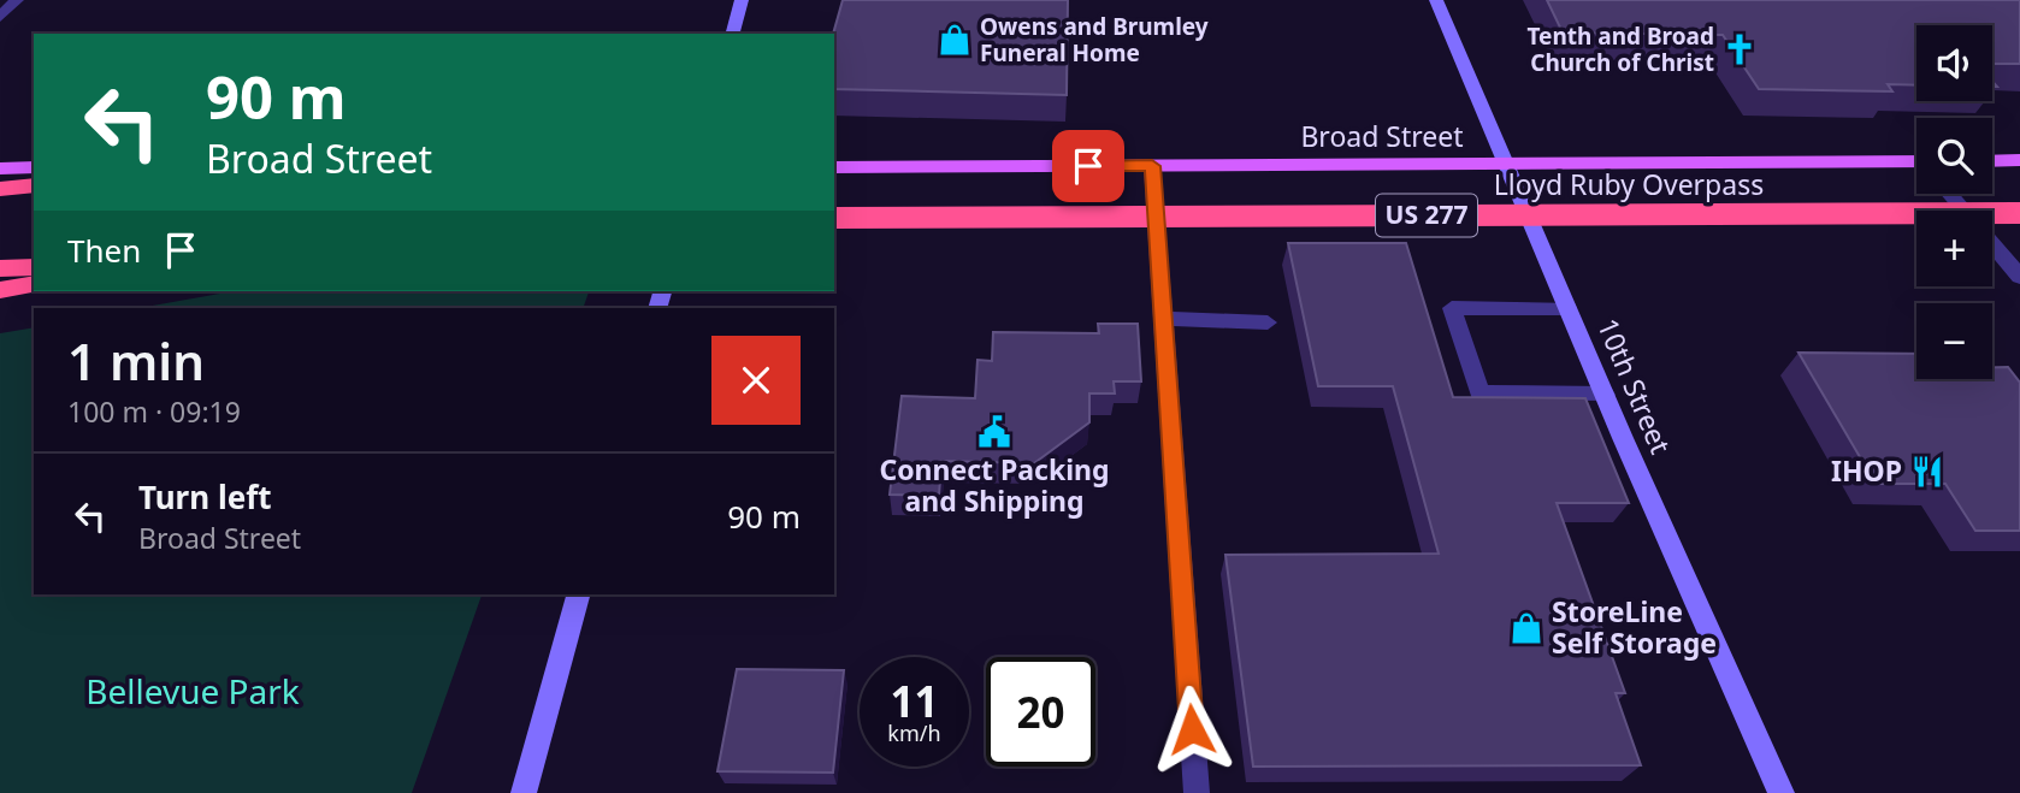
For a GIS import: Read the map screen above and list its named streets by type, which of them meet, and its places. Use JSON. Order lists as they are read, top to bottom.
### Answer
{
  "streets": {
    "highway": ["Lloyd Ruby Overpass", "US 277"],
    "main road": ["Broad Street"],
    "street": ["10th Street"]
  },
  "crossings": [
    ["Broad Street", "10th Street"]
  ],
  "parks": ["Bellevue Park"],
  "places": {
    "shop": ["Owens and Brumley Funeral Home", "StoreLine Self Storage"],
    "church": ["Tenth and Broad Church of Christ"],
    "public building": ["Connect Packing and Shipping"],
    "restaurant": ["IHOP"]
  },
  "page": {
    "map_buttons": ["+", "−"],
    "turn": ["90 m", "Broad Street"],
    "then": "Then",
    "heading": ["1 min", "100 m · 09:19"],
    "list": [
      {
        "name": "Turn left",
        "note": "Broad Street",
        "value": "90 m"
      }
    ],
    "speed": "11 km/h",
    "limit": "20"
  }
}
